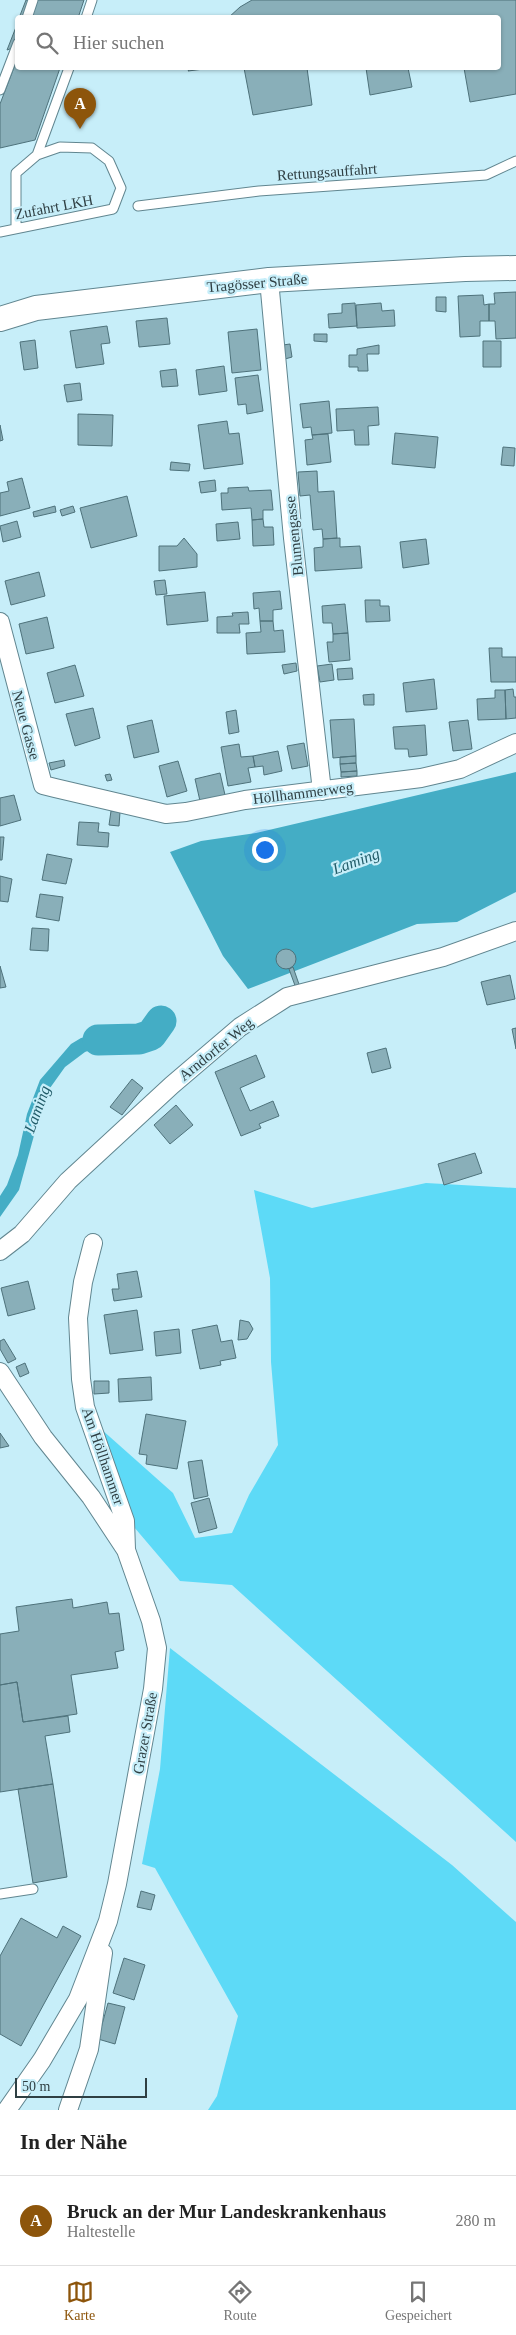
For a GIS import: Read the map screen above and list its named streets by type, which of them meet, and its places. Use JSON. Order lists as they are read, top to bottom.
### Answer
{
  "streets": {
    "main road": ["Tragösser Straße"],
    "street": [
      "Blumengasse",
      "Neue Gasse",
      "Höllhammerweg",
      "Arndorfer Weg",
      "Am Höllhammer",
      "Grazer Straße"
    ],
    "lane": ["Rettungsauffahrt", "Zufahrt LKH"]
  },
  "crossings": [
    ["Tragösser Straße", "Blumengasse"],
    ["Blumengasse", "Höllhammerweg"],
    ["Neue Gasse", "Höllhammerweg"],
    ["Am Höllhammer", "Grazer Straße"]
  ],
  "water": ["Laming"],
  "scale_bar": "50 m",
  "page": {
    "search": "Hier suchen",
    "pins": "A",
    "scale": "50 m",
    "heading": "In der Nähe",
    "list": [
      {
        "mark": "A",
        "name": "Bruck an der Mur Landeskrankenhaus",
        "note": "Haltestelle",
        "value": "280 m"
      }
    ],
    "nav": ["Karte", "Route", "Gespeichert"]
  }
}
